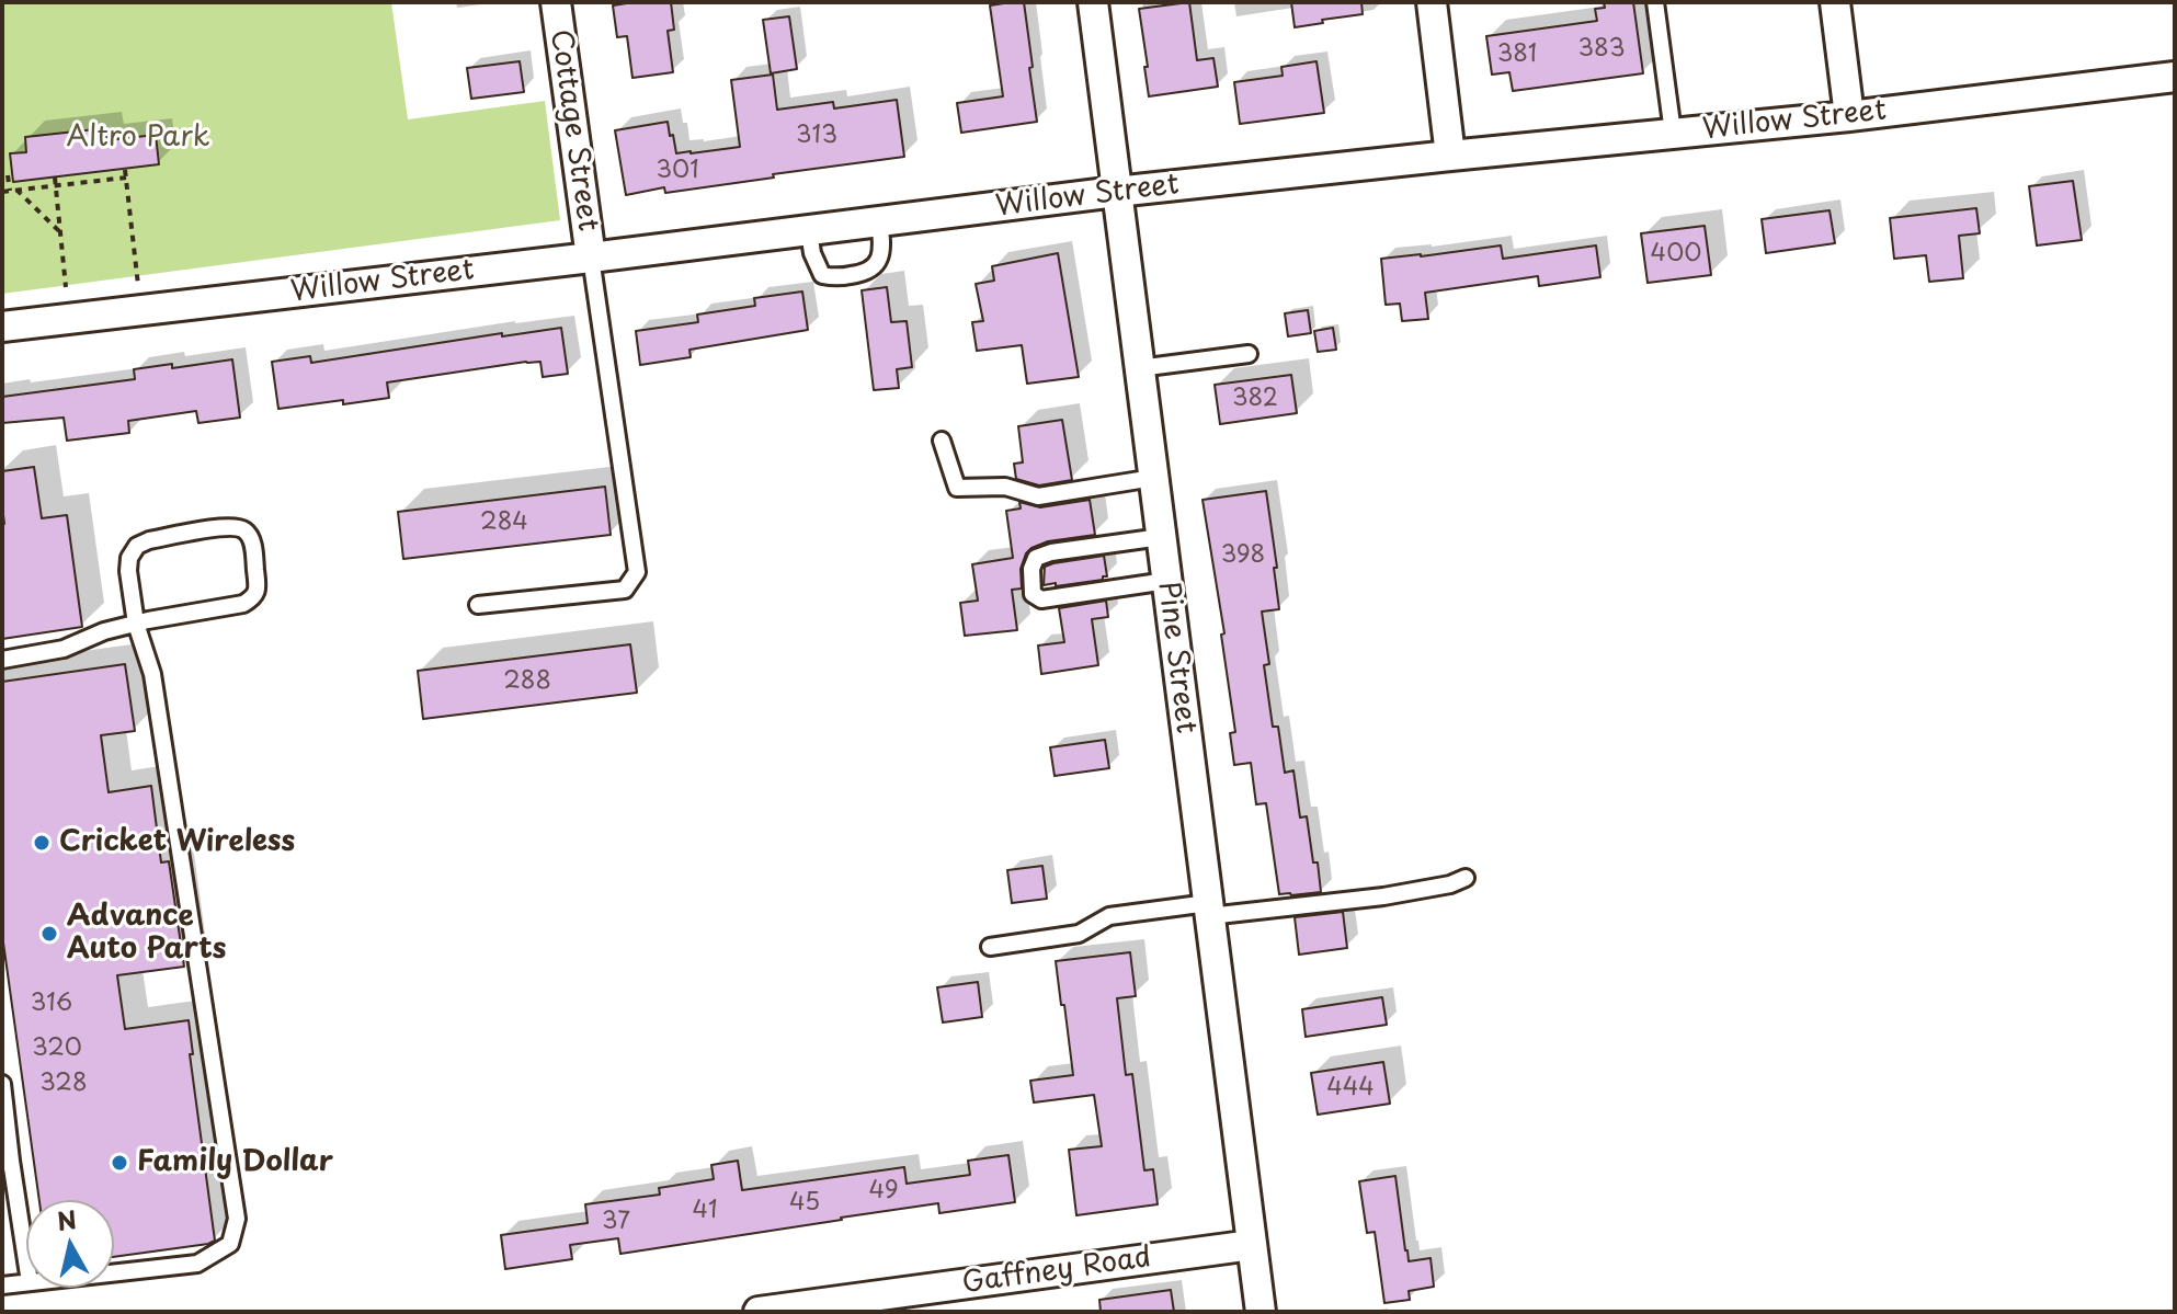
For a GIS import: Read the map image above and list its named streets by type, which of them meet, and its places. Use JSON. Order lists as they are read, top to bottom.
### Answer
{
  "streets": {
    "street": [
      "Willow Street",
      "Cottage Street",
      "Pine Street",
      "Gaffney Road"
    ]
  },
  "crossings": [
    ["Willow Street", "Cottage Street"],
    ["Willow Street", "Pine Street"],
    ["Pine Street", "Gaffney Road"]
  ],
  "parks": ["Altro Park"],
  "places": ["Cricket Wireless", "Advance Auto Parts", "Family Dollar"],
  "house_numbers": [
    "383",
    "381",
    "313",
    "301",
    "400",
    "382",
    "284",
    "398",
    "288",
    "316",
    "320",
    "328",
    "444",
    "49",
    "45",
    "41",
    "37"
  ],
  "north": "top"
}
